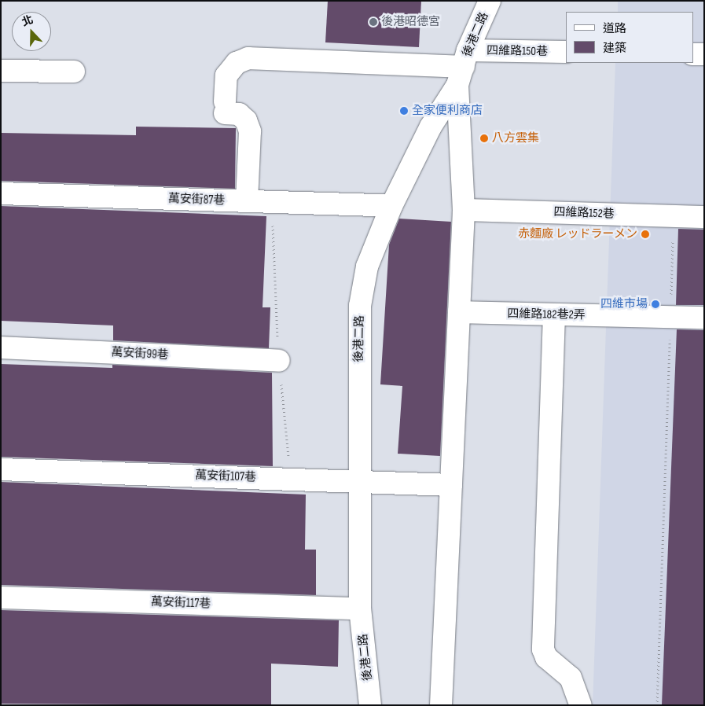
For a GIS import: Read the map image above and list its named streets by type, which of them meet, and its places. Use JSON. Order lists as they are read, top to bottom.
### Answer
{
  "streets": {
    "lane": [
      "後港二路",
      "四維路150巷",
      "萬安街87巷",
      "四維路152巷",
      "四維路182巷2弄",
      "萬安街99巷",
      "萬安街107巷",
      "萬安街117巷"
    ]
  },
  "crossings": [
    ["後港二路", "四維路150巷"],
    ["後港二路", "萬安街87巷"],
    ["後港二路", "萬安街107巷"],
    ["後港二路", "萬安街117巷"],
    ["四維路150巷", "萬安街87巷"]
  ],
  "places": [
    "後港昭德宮",
    "全家便利商店",
    "八方雲集",
    "赤麵廠 レッドラーメン",
    "四維市場"
  ],
  "legend": ["道路", "建築"],
  "north": "top"
}
